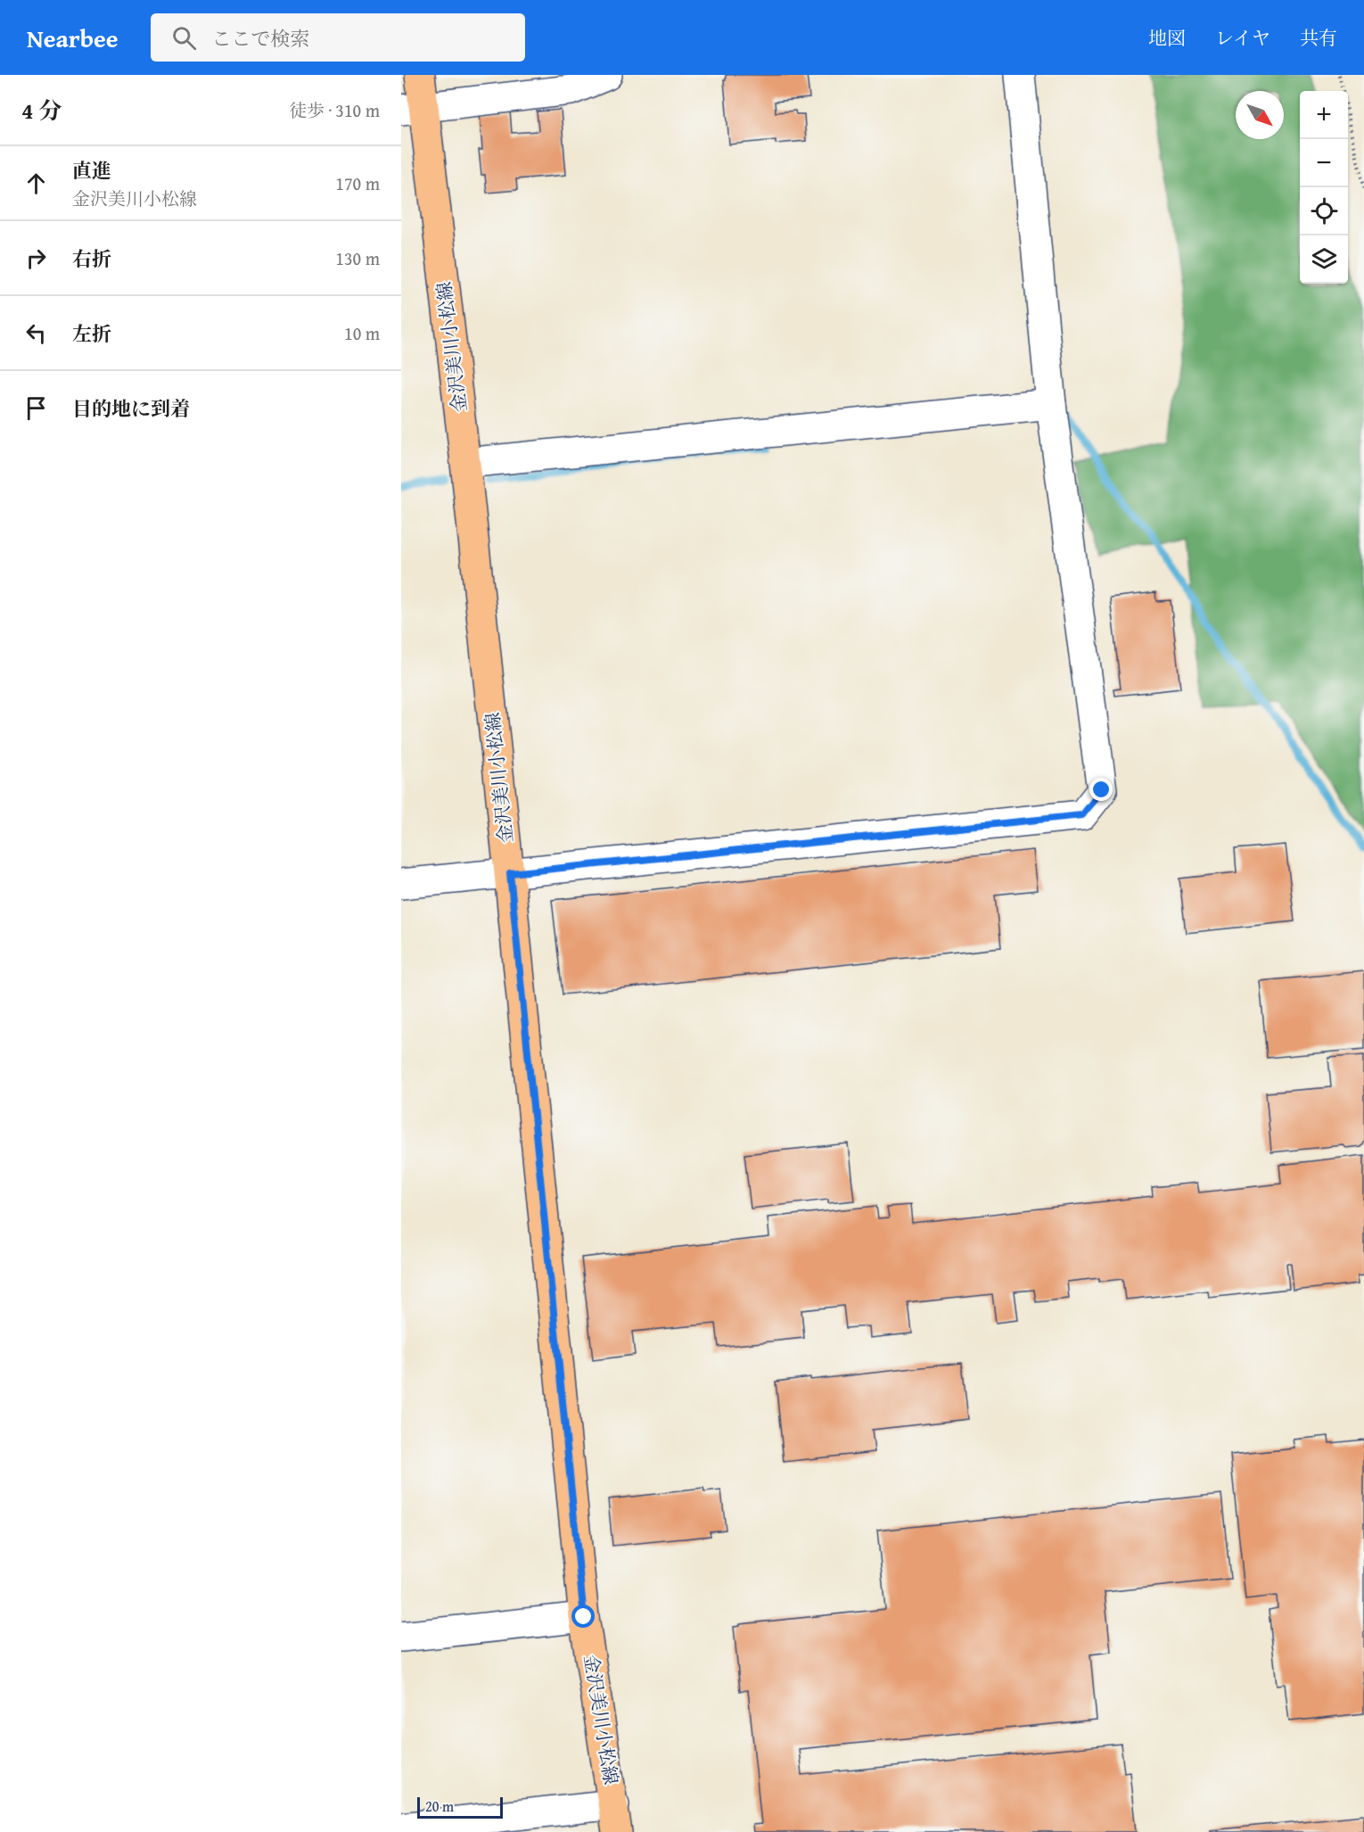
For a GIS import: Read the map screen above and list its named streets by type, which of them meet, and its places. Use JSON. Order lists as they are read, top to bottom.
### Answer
{
  "streets": {
    "main road": ["金沢美川小松線"]
  },
  "scale_bar": "20 m",
  "north": "bottom right",
  "page": {
    "header": "Nearbee",
    "search": "ここで検索",
    "nav": ["地図", "レイヤ", "共有"],
    "heading": ["4 分", "徒歩 · 310 m"],
    "map_buttons": ["+", "−"],
    "list": [
      ["直進", "金沢美川小松線", "170 m"],
      ["右折", "130 m"],
      ["左折", "10 m"],
      "目的地に到着"
    ],
    "scale": "20 m"
  }
}
